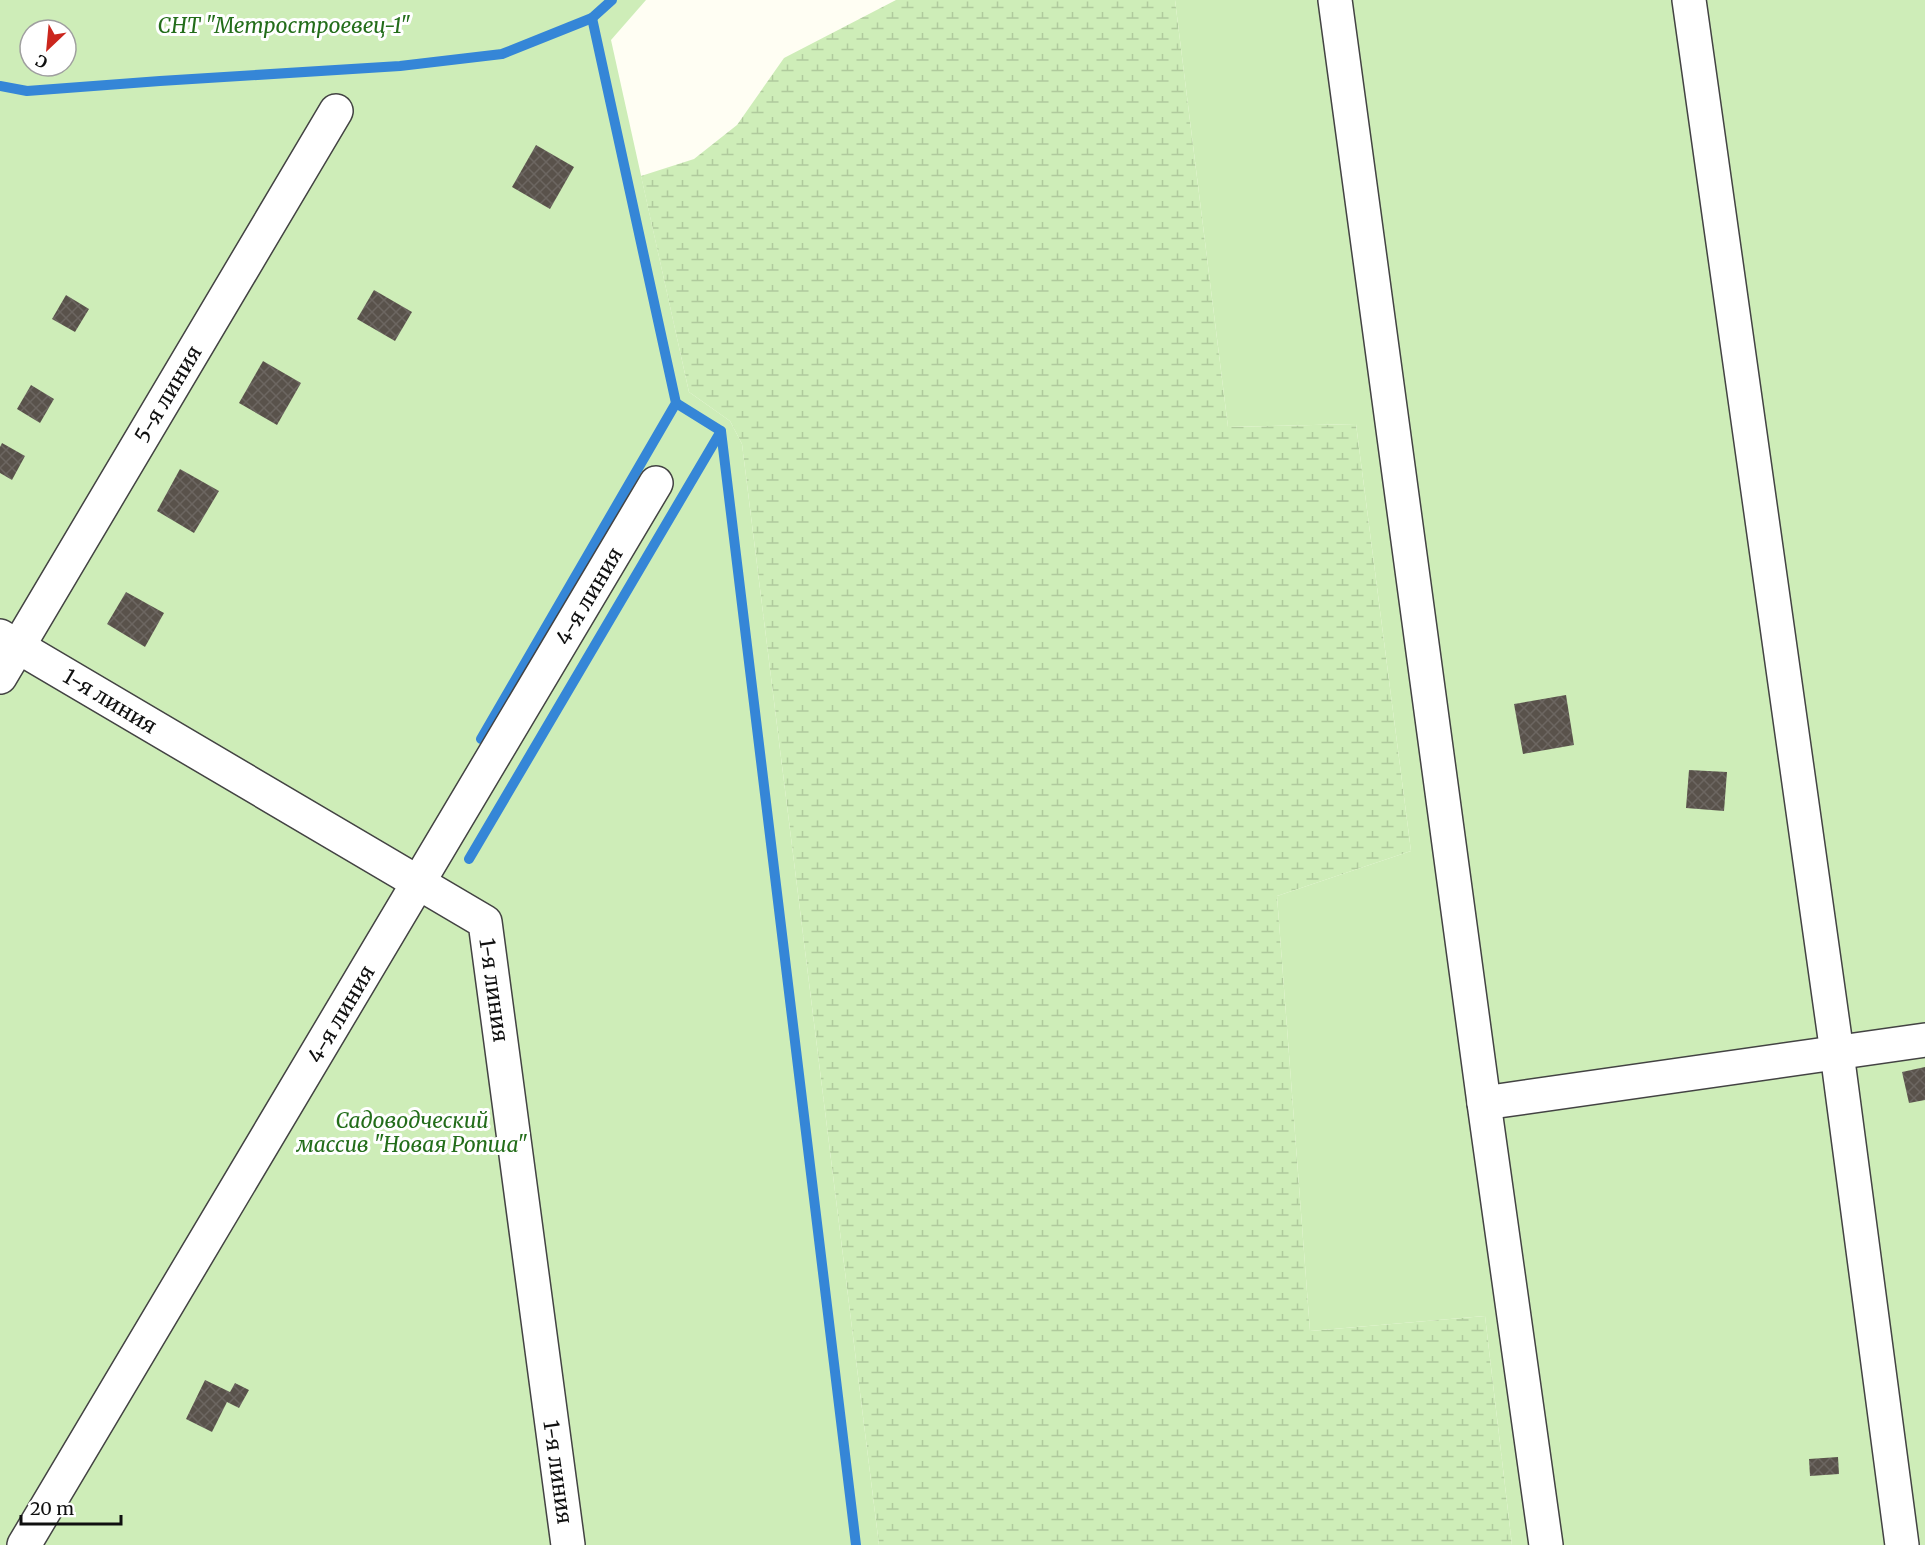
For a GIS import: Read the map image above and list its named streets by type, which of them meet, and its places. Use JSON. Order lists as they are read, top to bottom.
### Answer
{
  "streets": {
    "street": ["5-я линия", "4-я линия", "1-я линия"]
  },
  "crossings": [
    ["5-я линия", "1-я линия"],
    ["4-я линия", "1-я линия"]
  ],
  "parks": ["СНТ \"Метростроевец-1\"", "Садоводческий массив \"Новая Ропша\""],
  "scale_bar": "20 m",
  "north": "bottom left"
}
